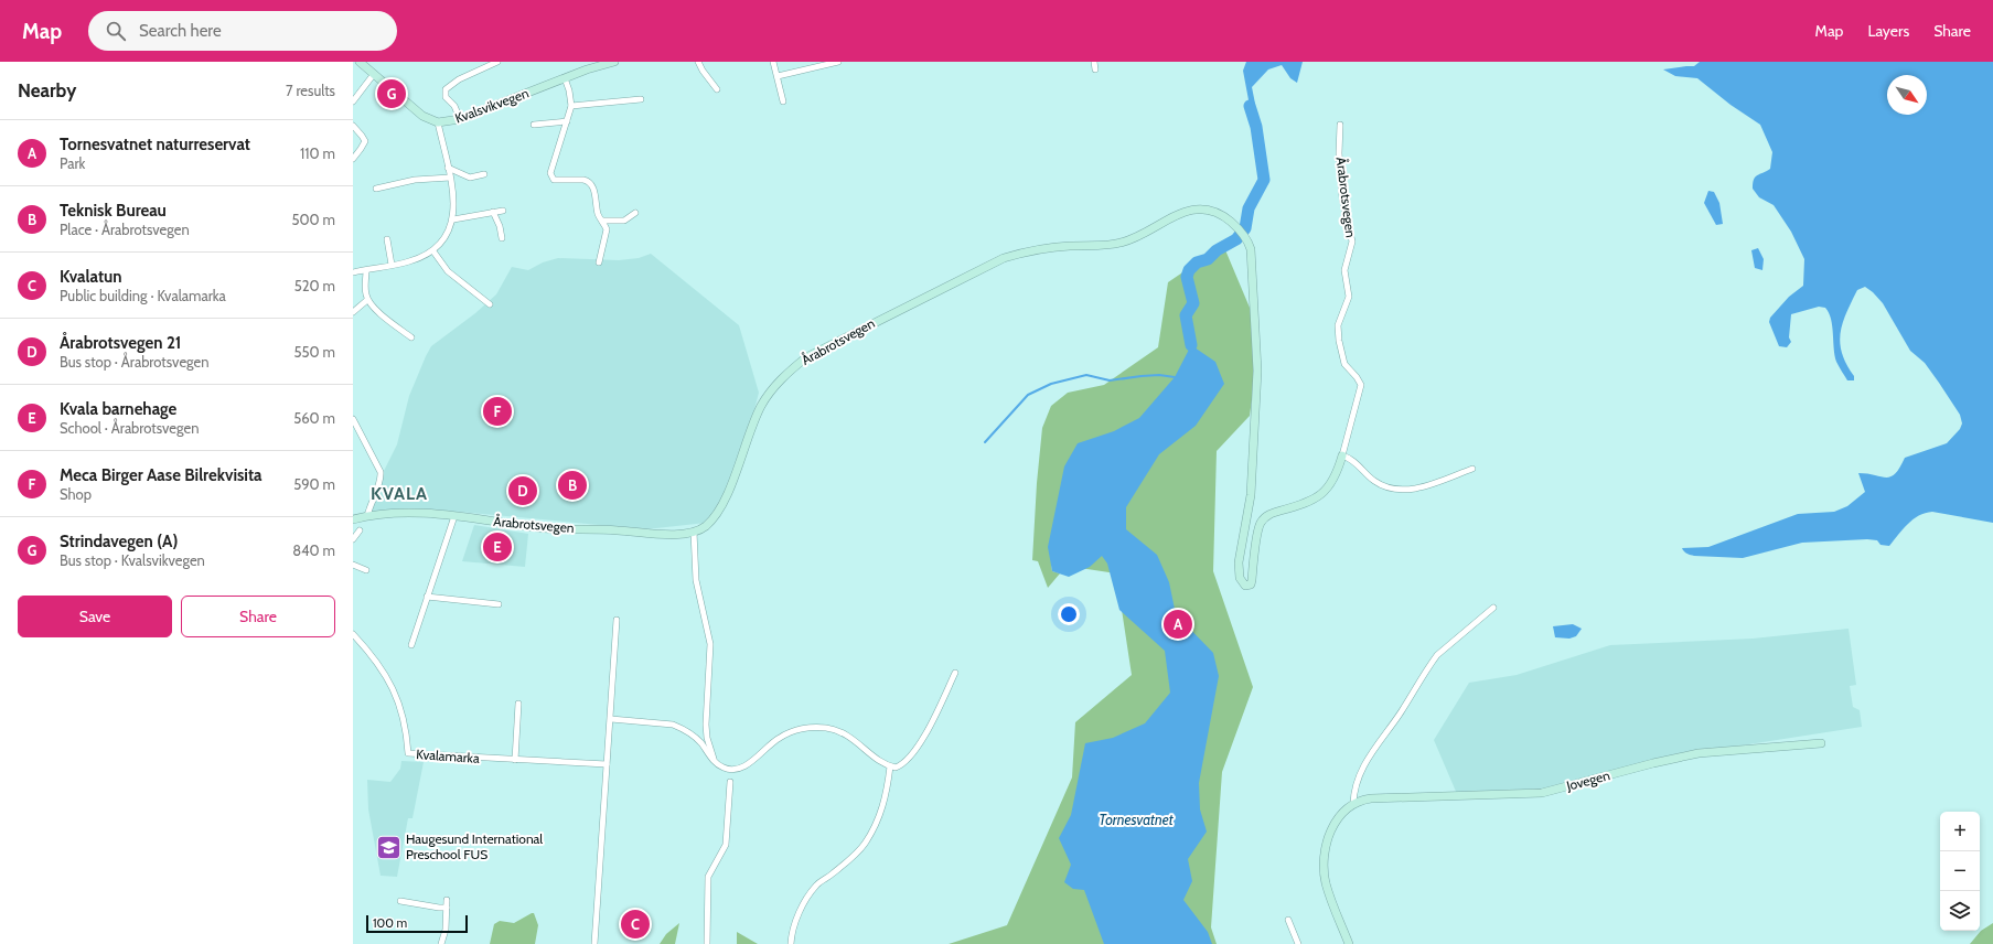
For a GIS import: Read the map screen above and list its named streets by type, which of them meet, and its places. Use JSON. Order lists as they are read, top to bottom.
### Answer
{
  "streets": {
    "street": [
      "Kvalsvikvegen",
      "Årabrotsvegen",
      "Kvalamarka",
      "Jovegen"
    ]
  },
  "districts": ["KVALA"],
  "water": ["Tornesvatnet"],
  "places": {
    "school or university": ["Haugesund International Preschool FUS"]
  },
  "scale_bar": "100 m",
  "north": "bottom right",
  "page": {
    "header": "Map",
    "search": "Search here",
    "nav": ["Map", "Layers", "Share"],
    "heading": ["Nearby", "7 results"],
    "pins": [
      "G",
      "F",
      "B",
      "D",
      "E",
      "A",
      "C"
    ],
    "list": [
      {
        "mark": "A",
        "name": "Tornesvatnet naturreservat",
        "note": "Park",
        "value": "110 m"
      },
      {
        "mark": "B",
        "name": "Teknisk Bureau",
        "note": "Place · Årabrotsvegen",
        "value": "500 m"
      },
      {
        "mark": "C",
        "name": "Kvalatun",
        "note": "Public building · Kvalamarka",
        "value": "520 m"
      },
      {
        "mark": "D",
        "name": "Årabrotsvegen 21",
        "note": "Bus stop · Årabrotsvegen",
        "value": "550 m"
      },
      {
        "mark": "E",
        "name": "Kvala barnehage",
        "note": "School · Årabrotsvegen",
        "value": "560 m"
      },
      {
        "mark": "F",
        "name": "Meca Birger Aase Bilrekvisita",
        "note": "Shop",
        "value": "590 m"
      },
      {
        "mark": "G",
        "name": "Strindavegen (A)",
        "note": "Bus stop · Kvalsvikvegen",
        "value": "840 m"
      }
    ],
    "buttons": ["Save", "Share"],
    "map_buttons": ["+", "−"],
    "scale": "100 m"
  }
}
